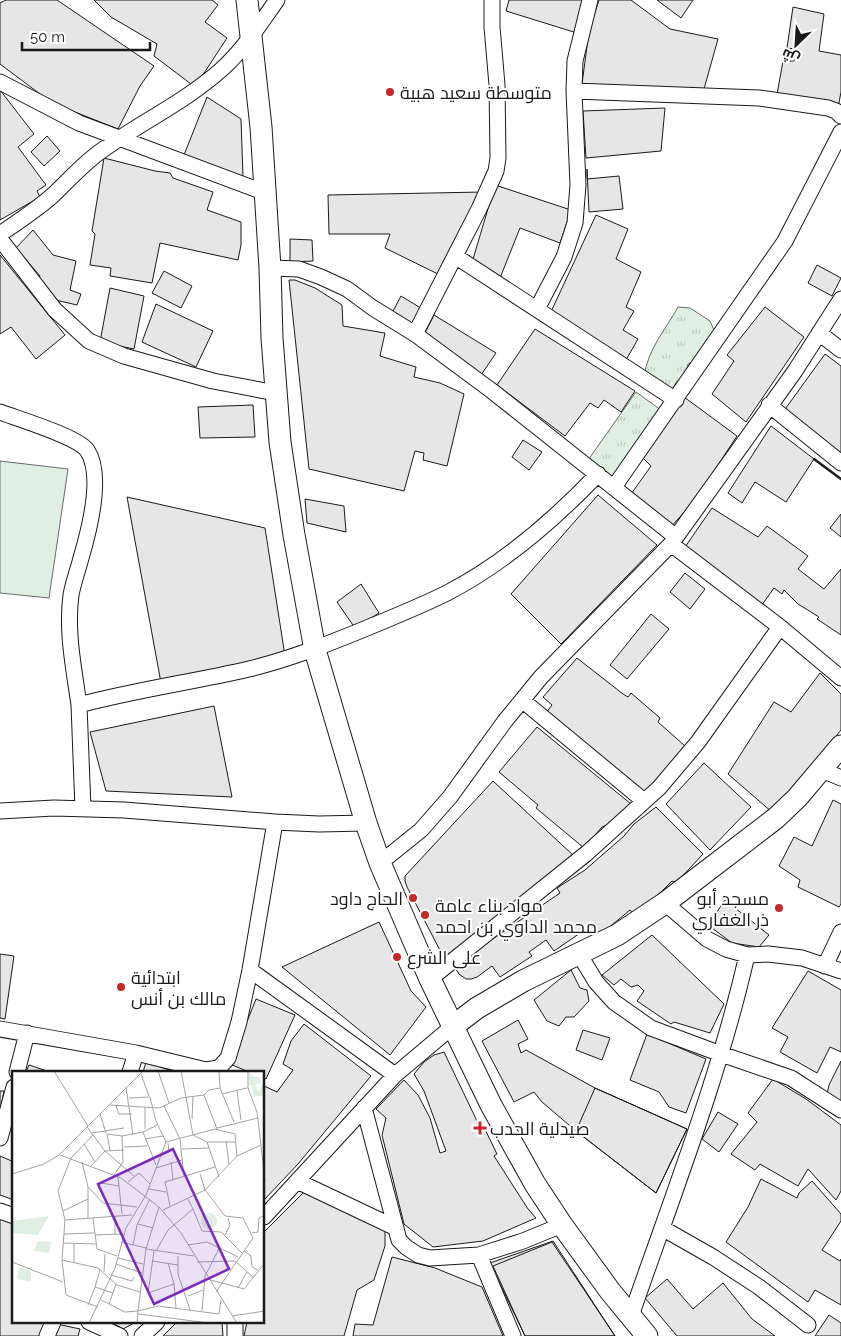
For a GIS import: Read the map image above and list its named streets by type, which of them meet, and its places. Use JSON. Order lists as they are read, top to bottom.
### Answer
{
  "places": {
    "other": [
      "متوسطة سعيد هبية",
      "الحاج داود",
      "مسجد أبو ذر الغفاري",
      "مواد بناء عامة محمد الداوي بن احمد",
      "على الشرع",
      "ابتدائية مالك بن أنس"
    ],
    "health": ["صيدلية الحدب"]
  },
  "scale_bar": "50 m",
  "north": "bottom left"
}
